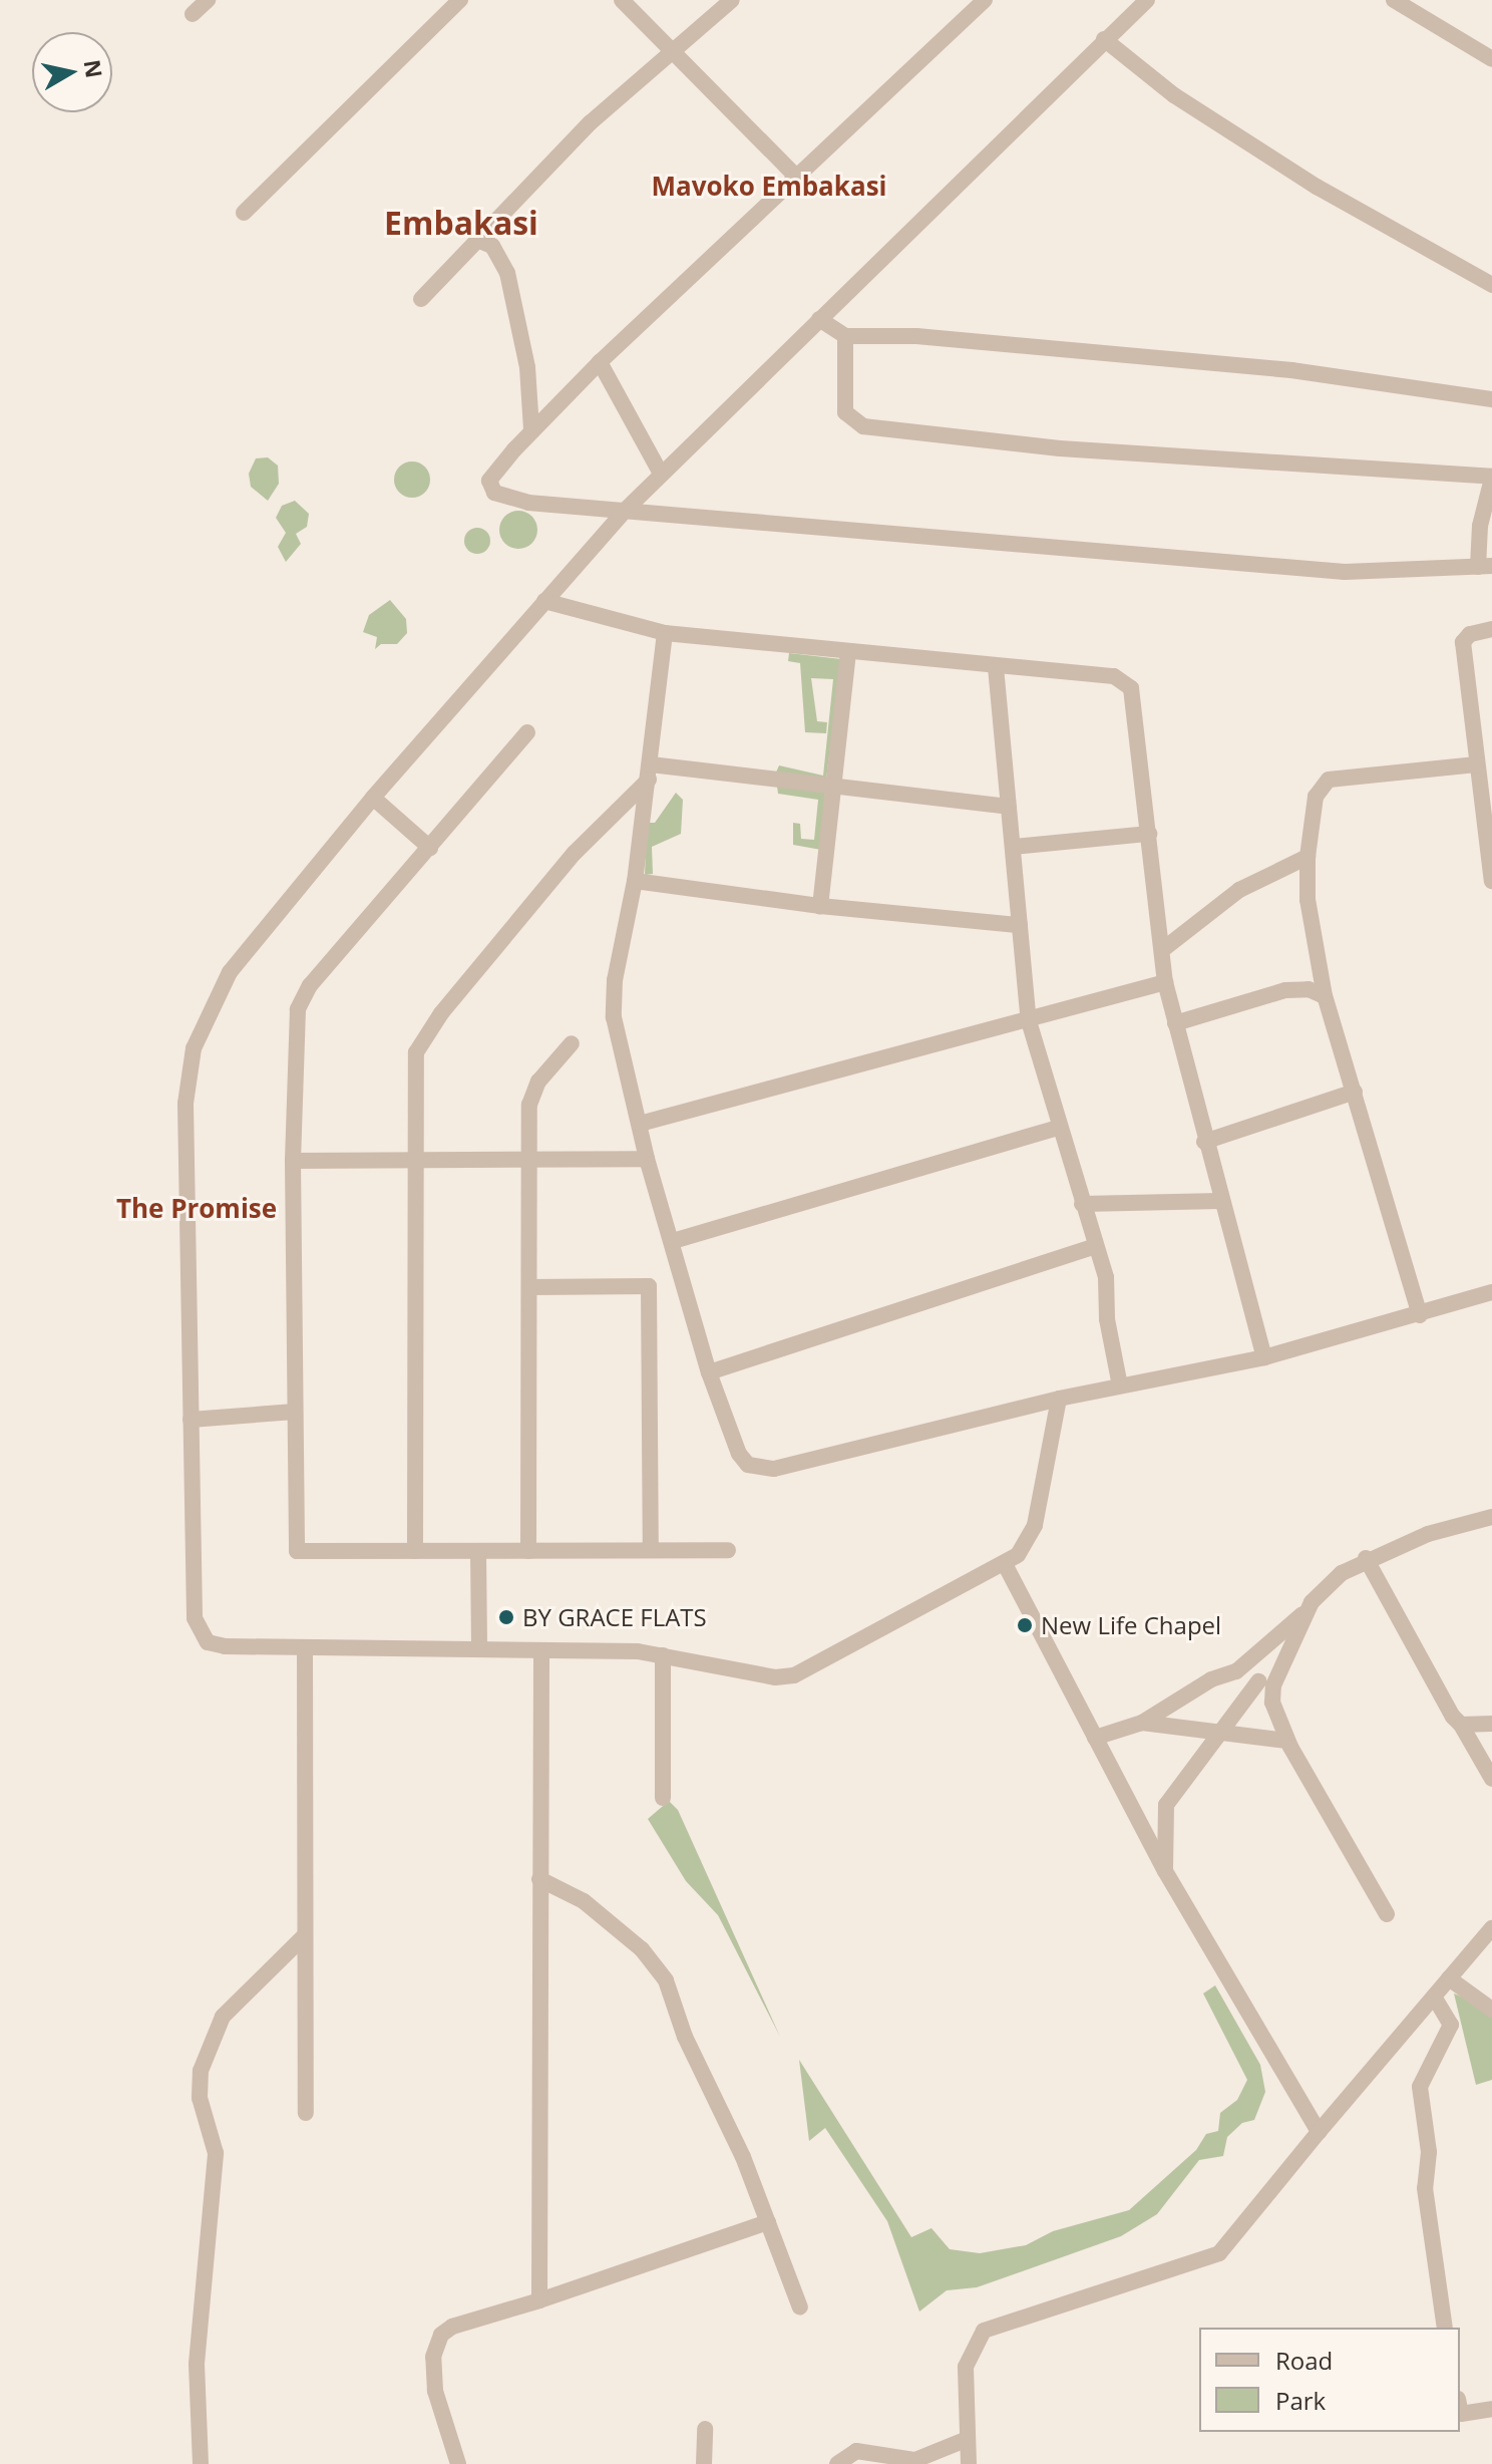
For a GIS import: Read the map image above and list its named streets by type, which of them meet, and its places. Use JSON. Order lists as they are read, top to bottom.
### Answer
{
  "districts": ["Mavoko Embakasi", "Embakasi", "The Promise"],
  "places": ["BY GRACE FLATS", "New Life Chapel"],
  "legend": ["Road", "Park"],
  "north": "right"
}
